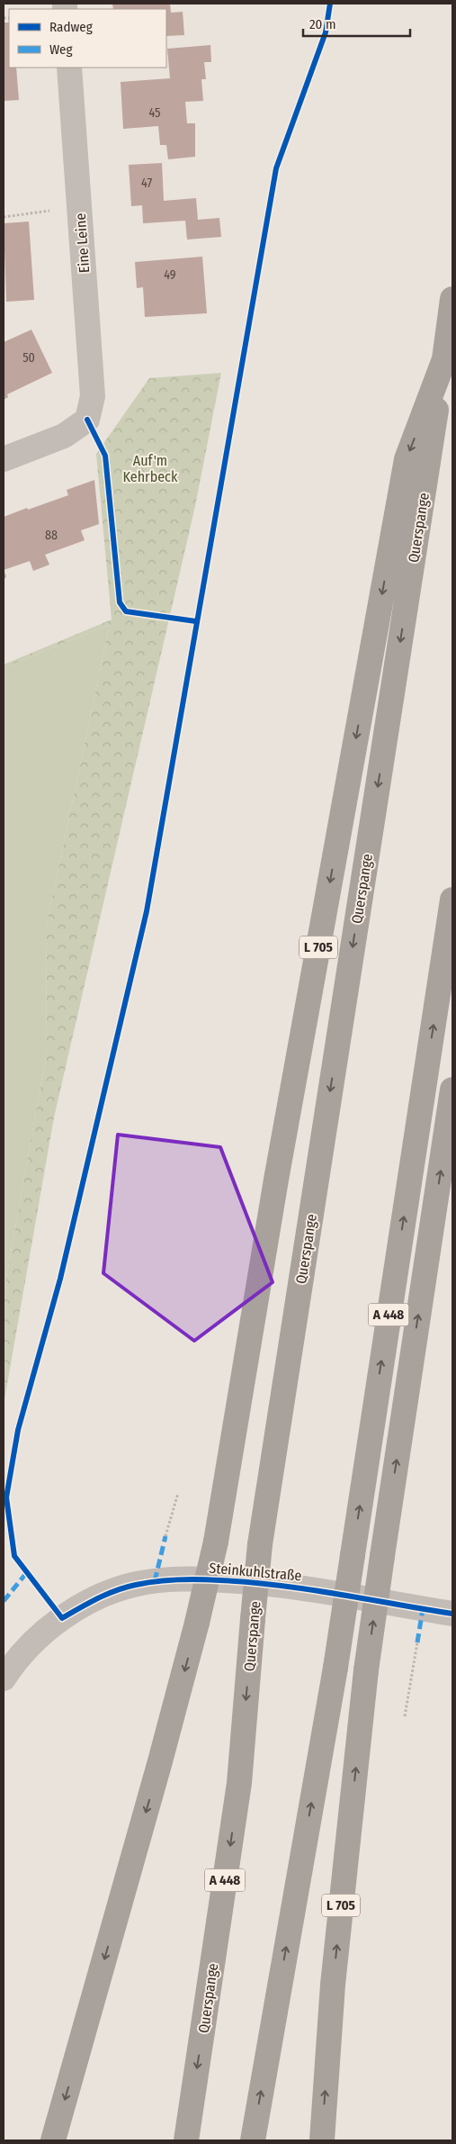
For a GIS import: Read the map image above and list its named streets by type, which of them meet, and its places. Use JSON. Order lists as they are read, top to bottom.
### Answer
{
  "streets": {
    "highway": ["Querspange", "L 705", "A 448"],
    "street": ["Eine Leine", "Steinkuhlstraße"]
  },
  "crossings": [
    ["Querspange", "L 705"],
    ["Querspange", "A 448"],
    ["L 705", "A 448"]
  ],
  "parks": ["Auf'm Kehrbeck"],
  "house_numbers": [
    "45",
    "47",
    "49",
    "50",
    "88"
  ],
  "legend": ["Radweg", "Weg"],
  "scale_bar": "20 m"
}
